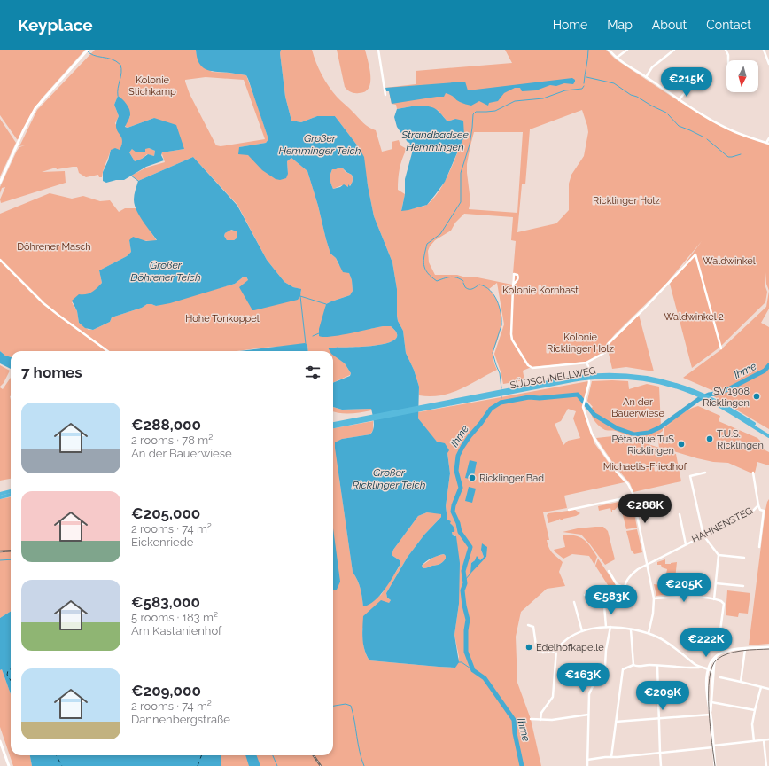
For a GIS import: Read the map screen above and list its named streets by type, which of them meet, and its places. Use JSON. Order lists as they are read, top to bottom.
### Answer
{
  "streets": {
    "highway": ["SÜDSCHNELLWEG"],
    "street": ["HAHNENSTEG"]
  },
  "water": [
    "Strandbadsee Hemmingen",
    "Großer Hemminger Teich",
    "Großer Döhrener Teich",
    "Ihme",
    "Großer Ricklinger Teich"
  ],
  "parks": [
    "Kolonie Stichkamp",
    "Ricklinger Holz",
    "Döhrener Masch",
    "Waldwinkel",
    "Kolonie Kornhast",
    "Waldwinkel 2",
    "Hohe Tonkoppel",
    "Kolonie Ricklinger Holz",
    "An der Bauerwiese",
    "Michaelis-Friedhof"
  ],
  "places": [
    "SV 1908 Ricklingen",
    "T.U.S. Ricklingen",
    "Pétanque TuS Ricklingen",
    "Ricklinger Bad",
    "Edelhofkapelle"
  ],
  "north": "bottom",
  "page": {
    "header": "Keyplace",
    "nav": [
      "Home",
      "Map",
      "About",
      "Contact"
    ],
    "price": [
      "€215K",
      "€288K",
      "€205K",
      "€583K",
      "€222K",
      "€163K",
      "€209K"
    ],
    "heading": "7 homes",
    "list": [
      {
        "name": "€288,000",
        "note": "2 rooms · 78 m² · An der Bauerwiese"
      },
      {
        "name": "€205,000",
        "note": "2 rooms · 74 m² · Eickenriede"
      },
      {
        "name": "€583,000",
        "note": "5 rooms · 183 m² · Am Kastanienhof"
      },
      {
        "name": "€209,000",
        "note": "2 rooms · 74 m² · Dannenbergstraße"
      }
    ]
  }
}
